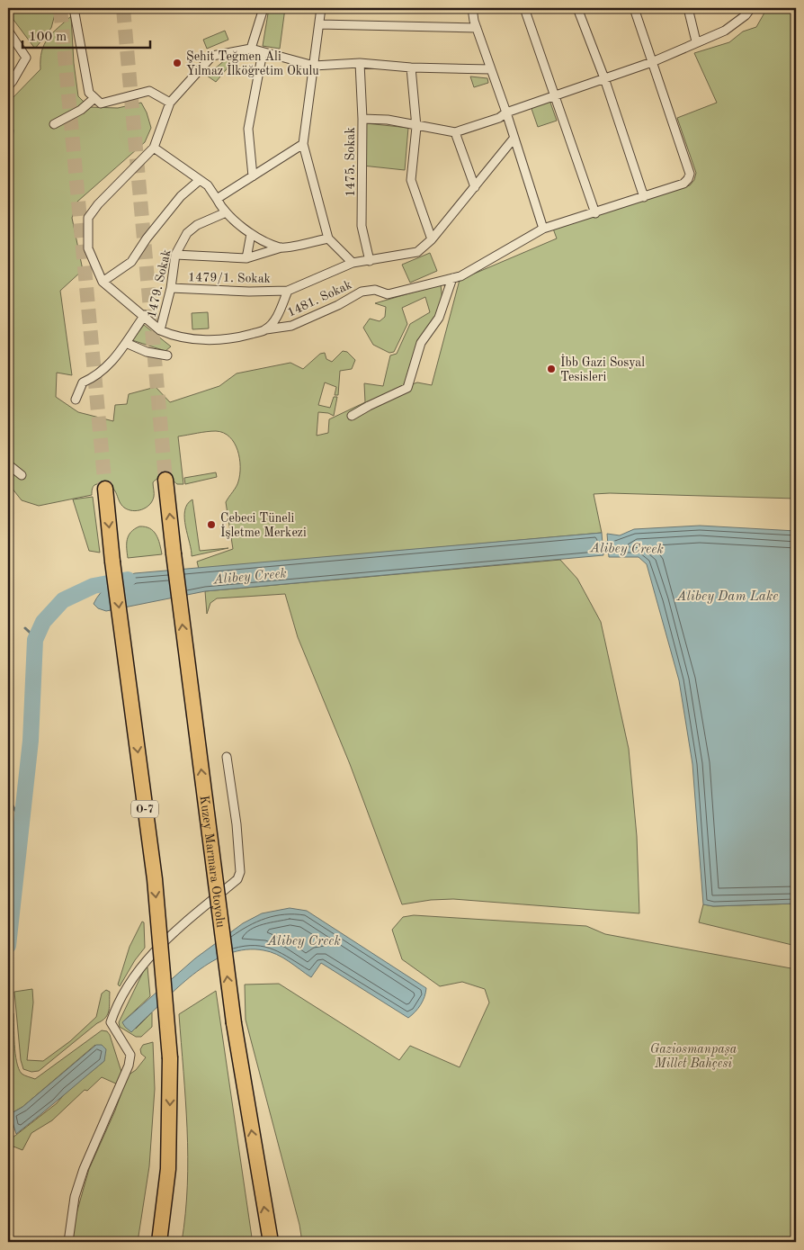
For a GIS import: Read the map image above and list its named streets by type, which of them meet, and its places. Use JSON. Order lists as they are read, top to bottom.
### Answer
{
  "streets": {
    "highway": ["O-7", "Kuzey Marmara Otoyolu"],
    "street": [
      "1475. Sokak",
      "1479/1. Sokak",
      "1479. Sokak",
      "1481. Sokak"
    ]
  },
  "crossings": [
    ["1479/1. Sokak", "1479. Sokak"],
    ["1479. Sokak", "1481. Sokak"]
  ],
  "water": ["Alibey Creek", "Alibey Dam Lake"],
  "parks": ["Gaziosmanpaşa Millet Bahçesi"],
  "places": ["Şehit Teğmen Ali Yılmaz İlköğretim Okulu", "İbb Gazi Sosyal Tesisleri", "Cebeci Tüneli İşletme Merkezi"],
  "scale_bar": "100 m"
}
